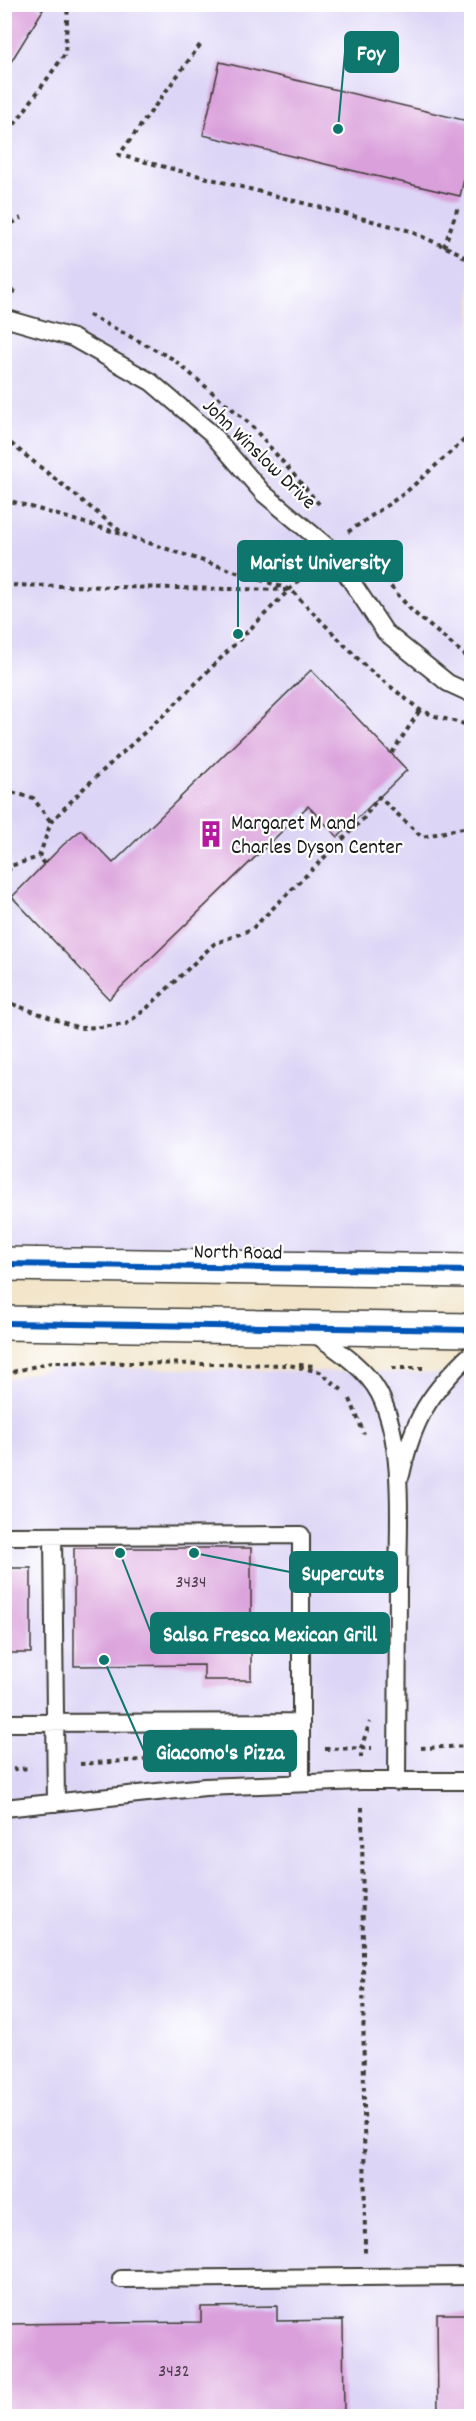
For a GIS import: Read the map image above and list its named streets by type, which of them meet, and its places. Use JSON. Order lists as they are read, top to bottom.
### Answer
{
  "streets": {
    "highway": ["North Road"],
    "lane": ["John Winslow Drive"]
  },
  "places": {
    "other": [
      "Foy",
      "Marist University",
      "Salsa Fresca Mexican Grill",
      "Supercuts",
      "Giacomo's Pizza"
    ],
    "building": ["Margaret M and Charles Dyson Center"]
  },
  "house_numbers": ["3434", "3432"]
}
